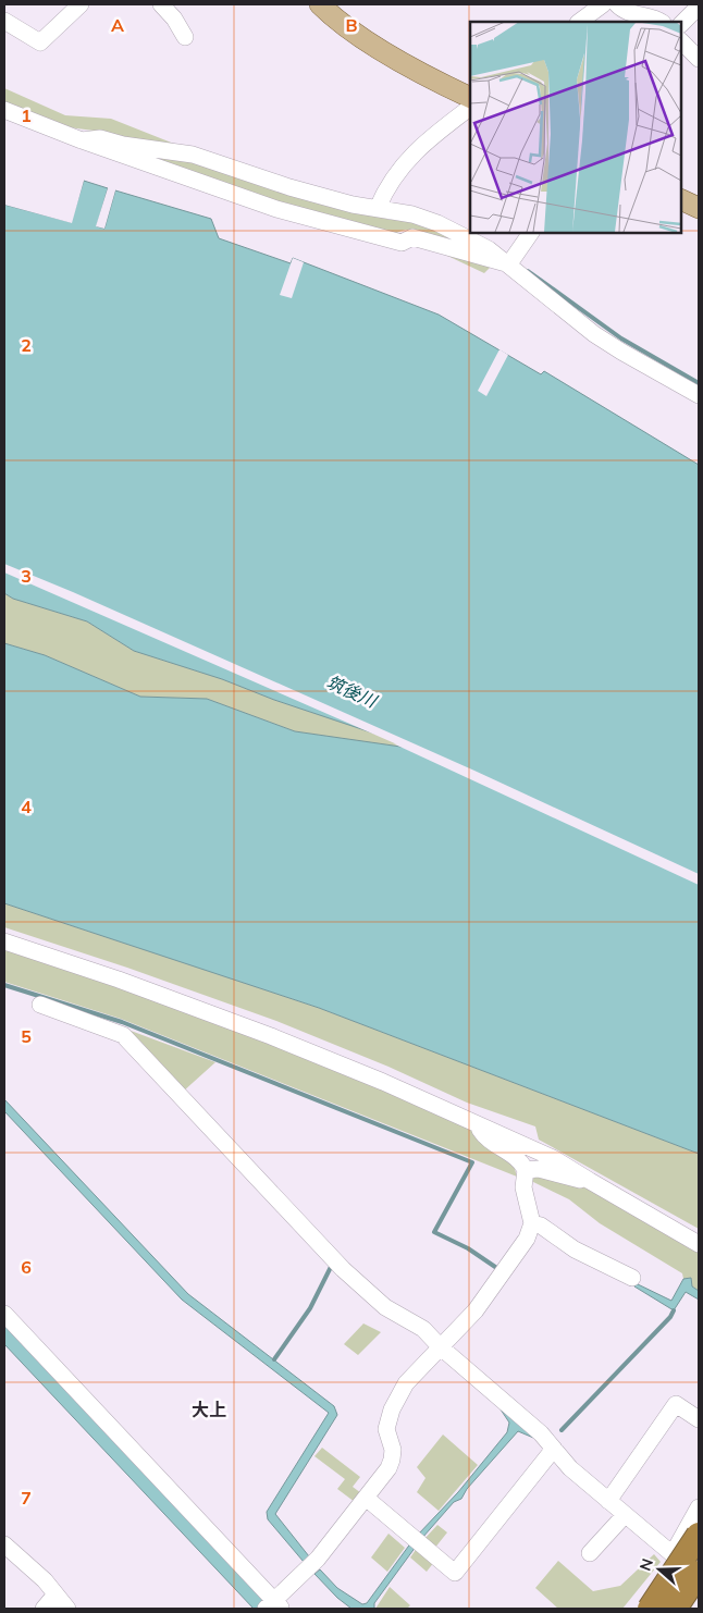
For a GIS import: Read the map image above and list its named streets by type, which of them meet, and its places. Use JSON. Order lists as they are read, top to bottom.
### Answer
{
  "districts": ["大上"],
  "water": ["筑後川"],
  "north": "left",
  "grid": {
    "columns": ["A", "B"],
    "rows": [
      "1",
      "2",
      "3",
      "4",
      "5",
      "6",
      "7"
    ]
  }
}
